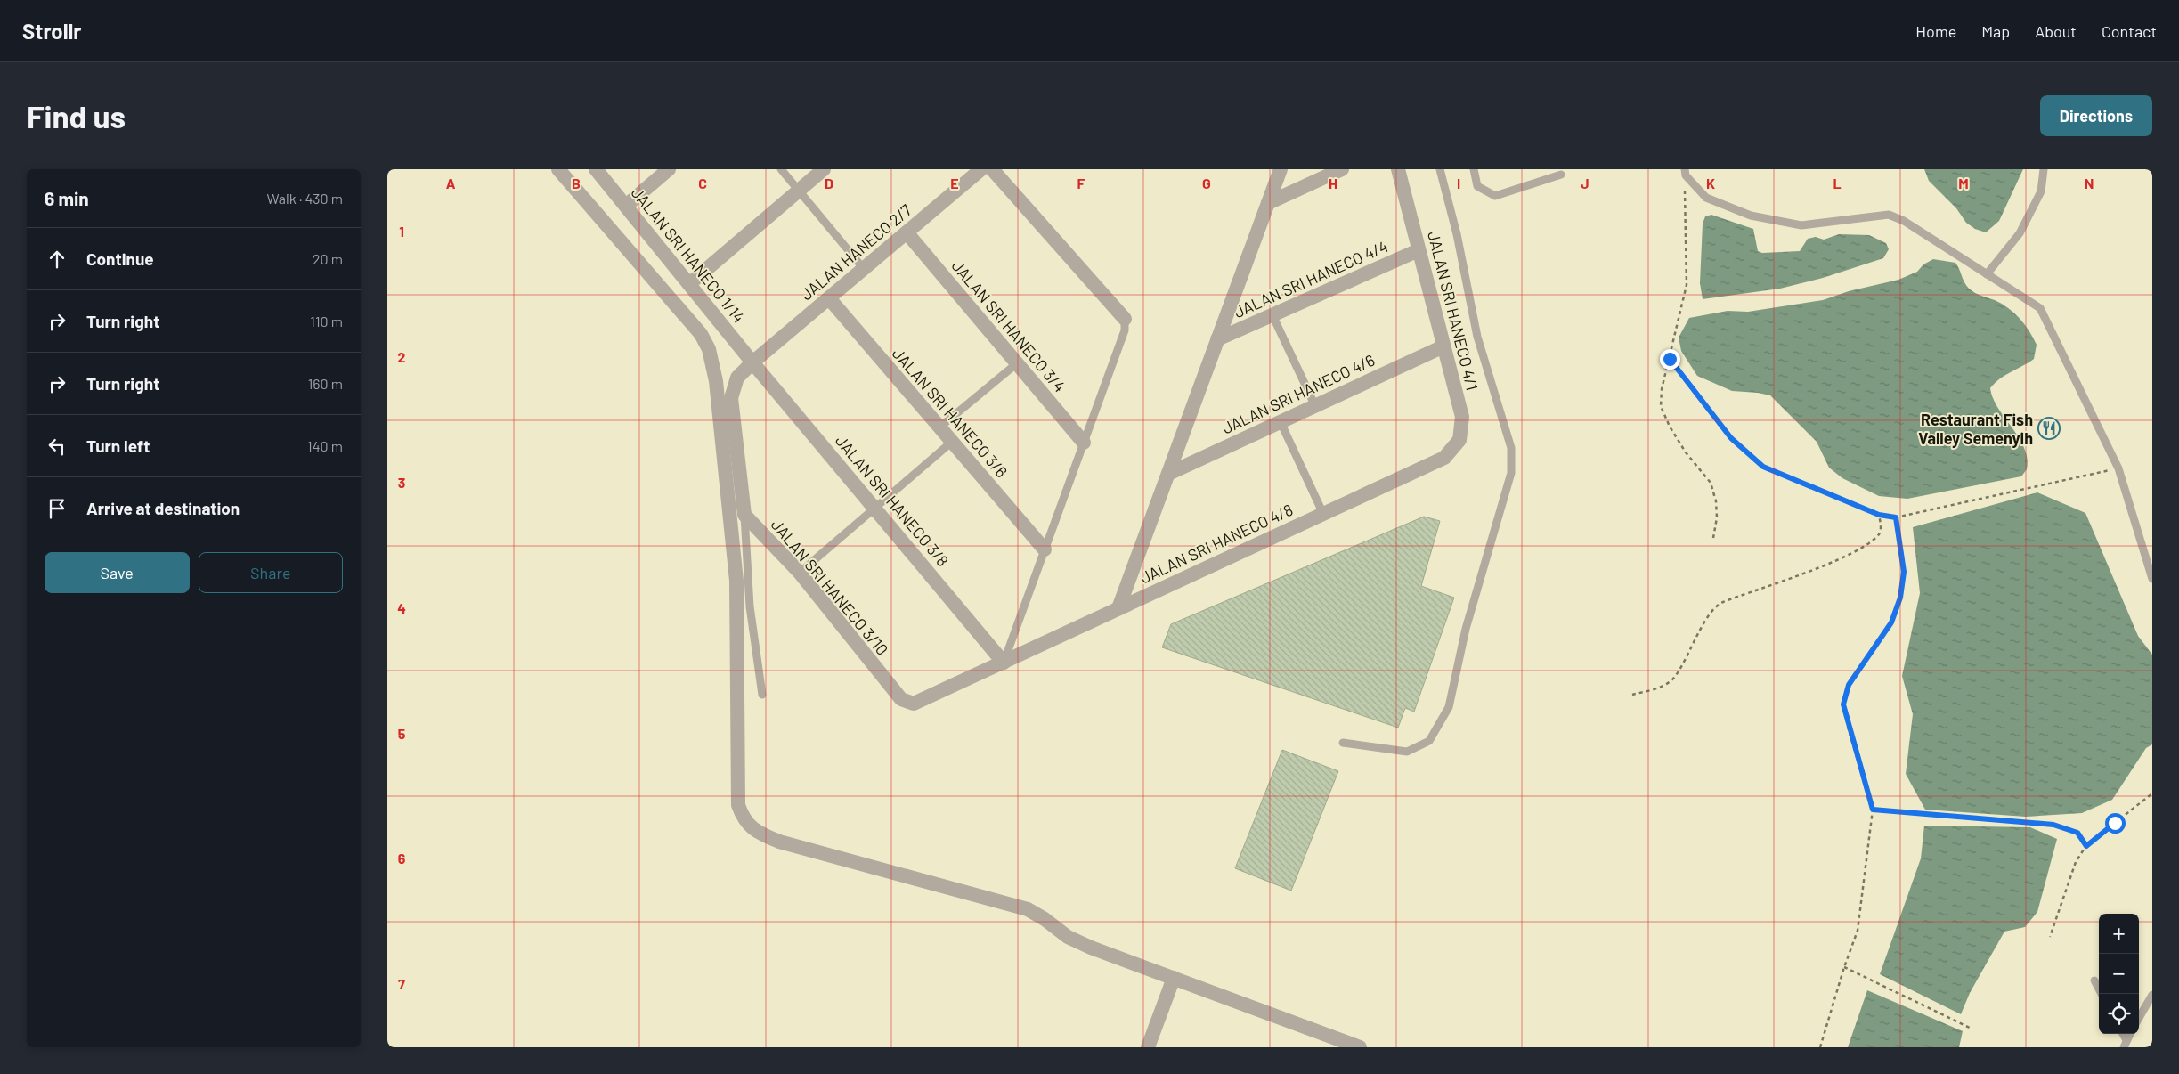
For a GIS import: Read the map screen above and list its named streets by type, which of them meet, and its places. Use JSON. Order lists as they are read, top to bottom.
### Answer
{
  "streets": {
    "street": [
      "JALAN HANECO 2/7",
      "JALAN SRI HANECO 1/14",
      "JALAN SRI HANECO 4/4",
      "JALAN SRI HANECO 4/1",
      "JALAN SRI HANECO 3/4",
      "JALAN SRI HANECO 4/6",
      "JALAN SRI HANECO 3/6",
      "JALAN SRI HANECO 3/8",
      "JALAN SRI HANECO 4/8",
      "JALAN SRI HANECO 3/10"
    ]
  },
  "crossings": [
    ["JALAN HANECO 2/7", "JALAN SRI HANECO 1/14"],
    ["JALAN HANECO 2/7", "JALAN SRI HANECO 3/4"],
    ["JALAN HANECO 2/7", "JALAN SRI HANECO 3/6"],
    ["JALAN HANECO 2/7", "JALAN SRI HANECO 3/8"],
    ["JALAN SRI HANECO 1/14", "JALAN SRI HANECO 3/8"],
    ["JALAN SRI HANECO 4/4", "JALAN SRI HANECO 4/1"],
    ["JALAN SRI HANECO 4/1", "JALAN SRI HANECO 4/6"],
    ["JALAN SRI HANECO 4/1", "JALAN SRI HANECO 4/8"],
    ["JALAN SRI HANECO 3/8", "JALAN SRI HANECO 4/8"],
    ["JALAN SRI HANECO 3/8", "JALAN SRI HANECO 3/10"],
    ["JALAN SRI HANECO 4/8", "JALAN SRI HANECO 3/10"]
  ],
  "places": {
    "restaurant": ["Restaurant Fish Valley Semenyih"]
  },
  "page": {
    "header": "Strollr",
    "nav": [
      "Home",
      "Map",
      "About",
      "Contact"
    ],
    "buttons": [
      "Directions",
      ["Save", "Share"]
    ],
    "title": "Find us",
    "heading": ["6 min", "Walk · 430 m"],
    "list": [
      ["Continue", "20 m"],
      ["Turn right", "110 m"],
      ["Turn right", "160 m"],
      ["Turn left", "140 m"],
      "Arrive at destination"
    ],
    "map_buttons": ["+", "−"]
  },
  "grid": {
    "columns": [
      "A",
      "B",
      "C",
      "D",
      "E",
      "F",
      "G",
      "H",
      "I",
      "J",
      "K",
      "L",
      "M",
      "N"
    ],
    "rows": [
      "1",
      "2",
      "3",
      "4",
      "5",
      "6",
      "7"
    ]
  }
}
